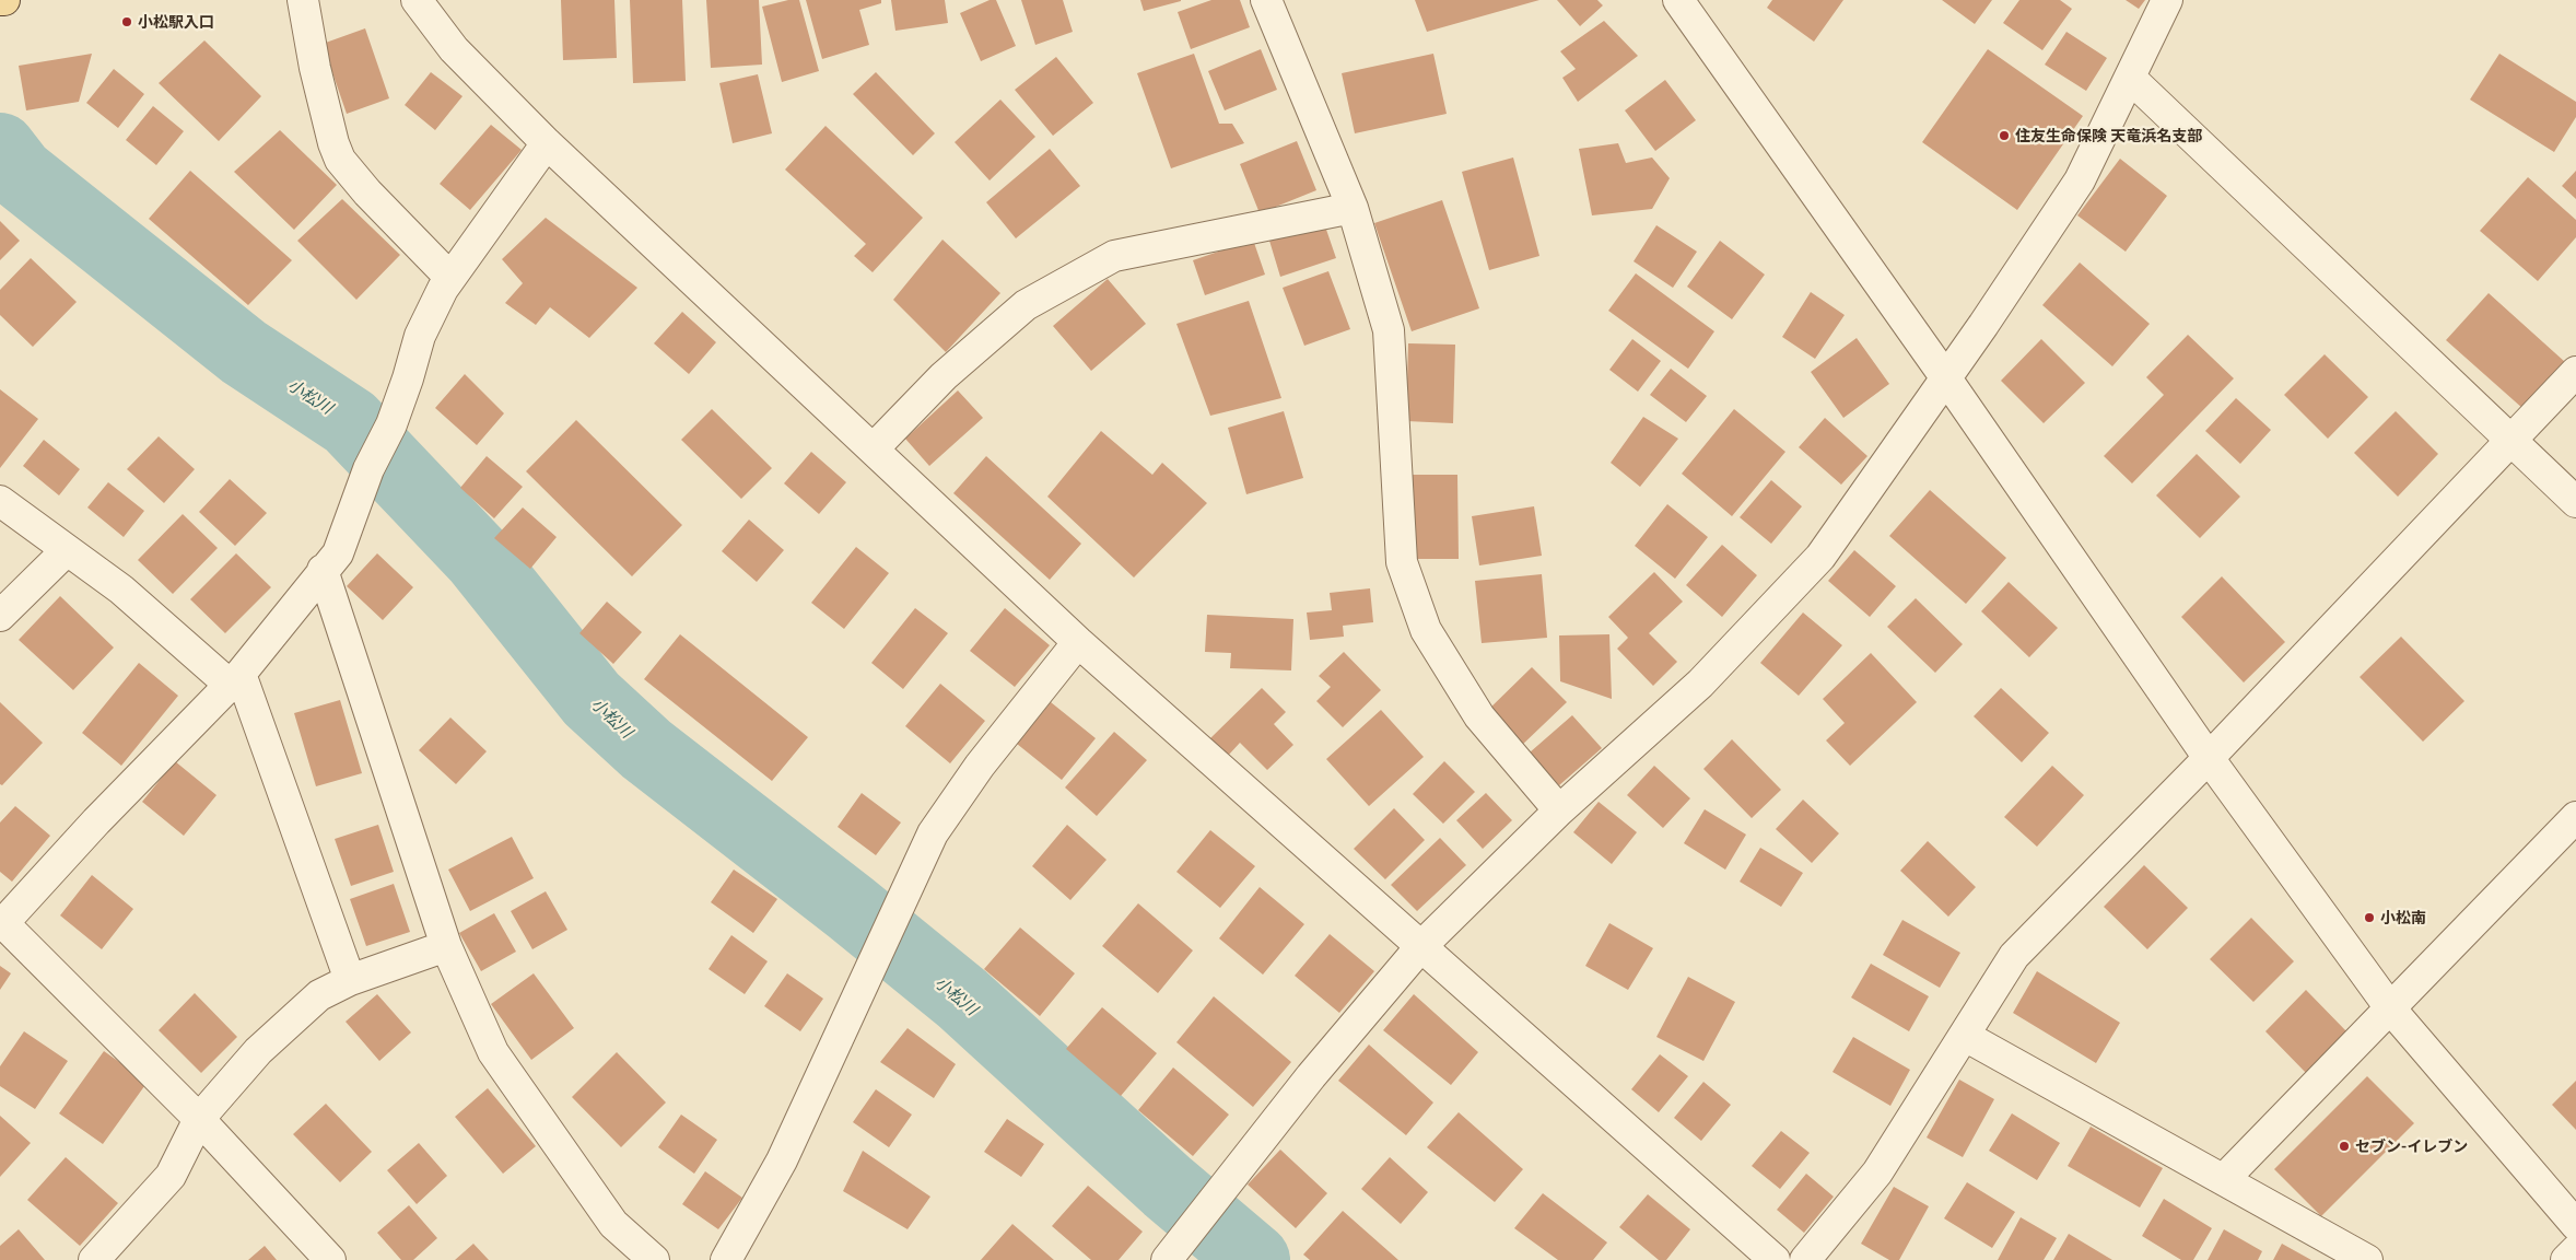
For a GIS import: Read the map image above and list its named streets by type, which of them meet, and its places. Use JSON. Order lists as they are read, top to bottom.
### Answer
{
  "water": ["小松川"],
  "places": [
    "小松駅入口",
    "住友生命保険 天竜浜名支部",
    "小松南",
    "セブン-イレブン"
  ]
}
